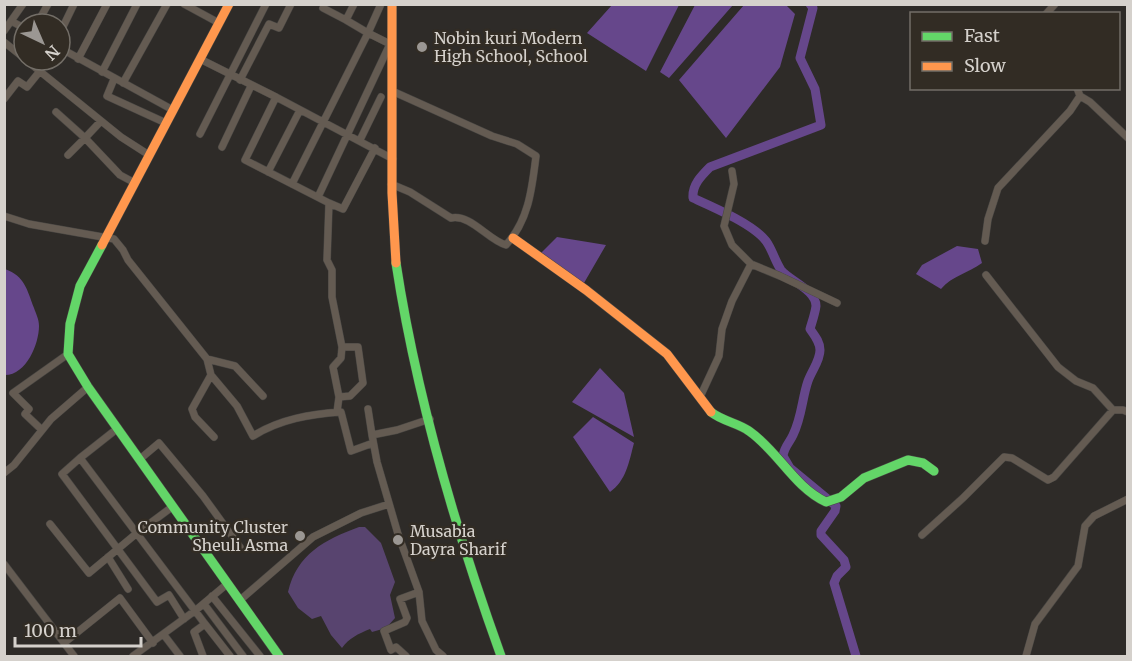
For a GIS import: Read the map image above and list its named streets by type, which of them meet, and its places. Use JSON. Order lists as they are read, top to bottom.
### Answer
{
  "places": ["Nobin kuri Modern High School, School", "Community Cluster Sheuli Asma", "Musabia Dayra Sharif"],
  "legend": ["Fast", "Slow"],
  "scale_bar": "100 m",
  "north": "bottom right"
}
